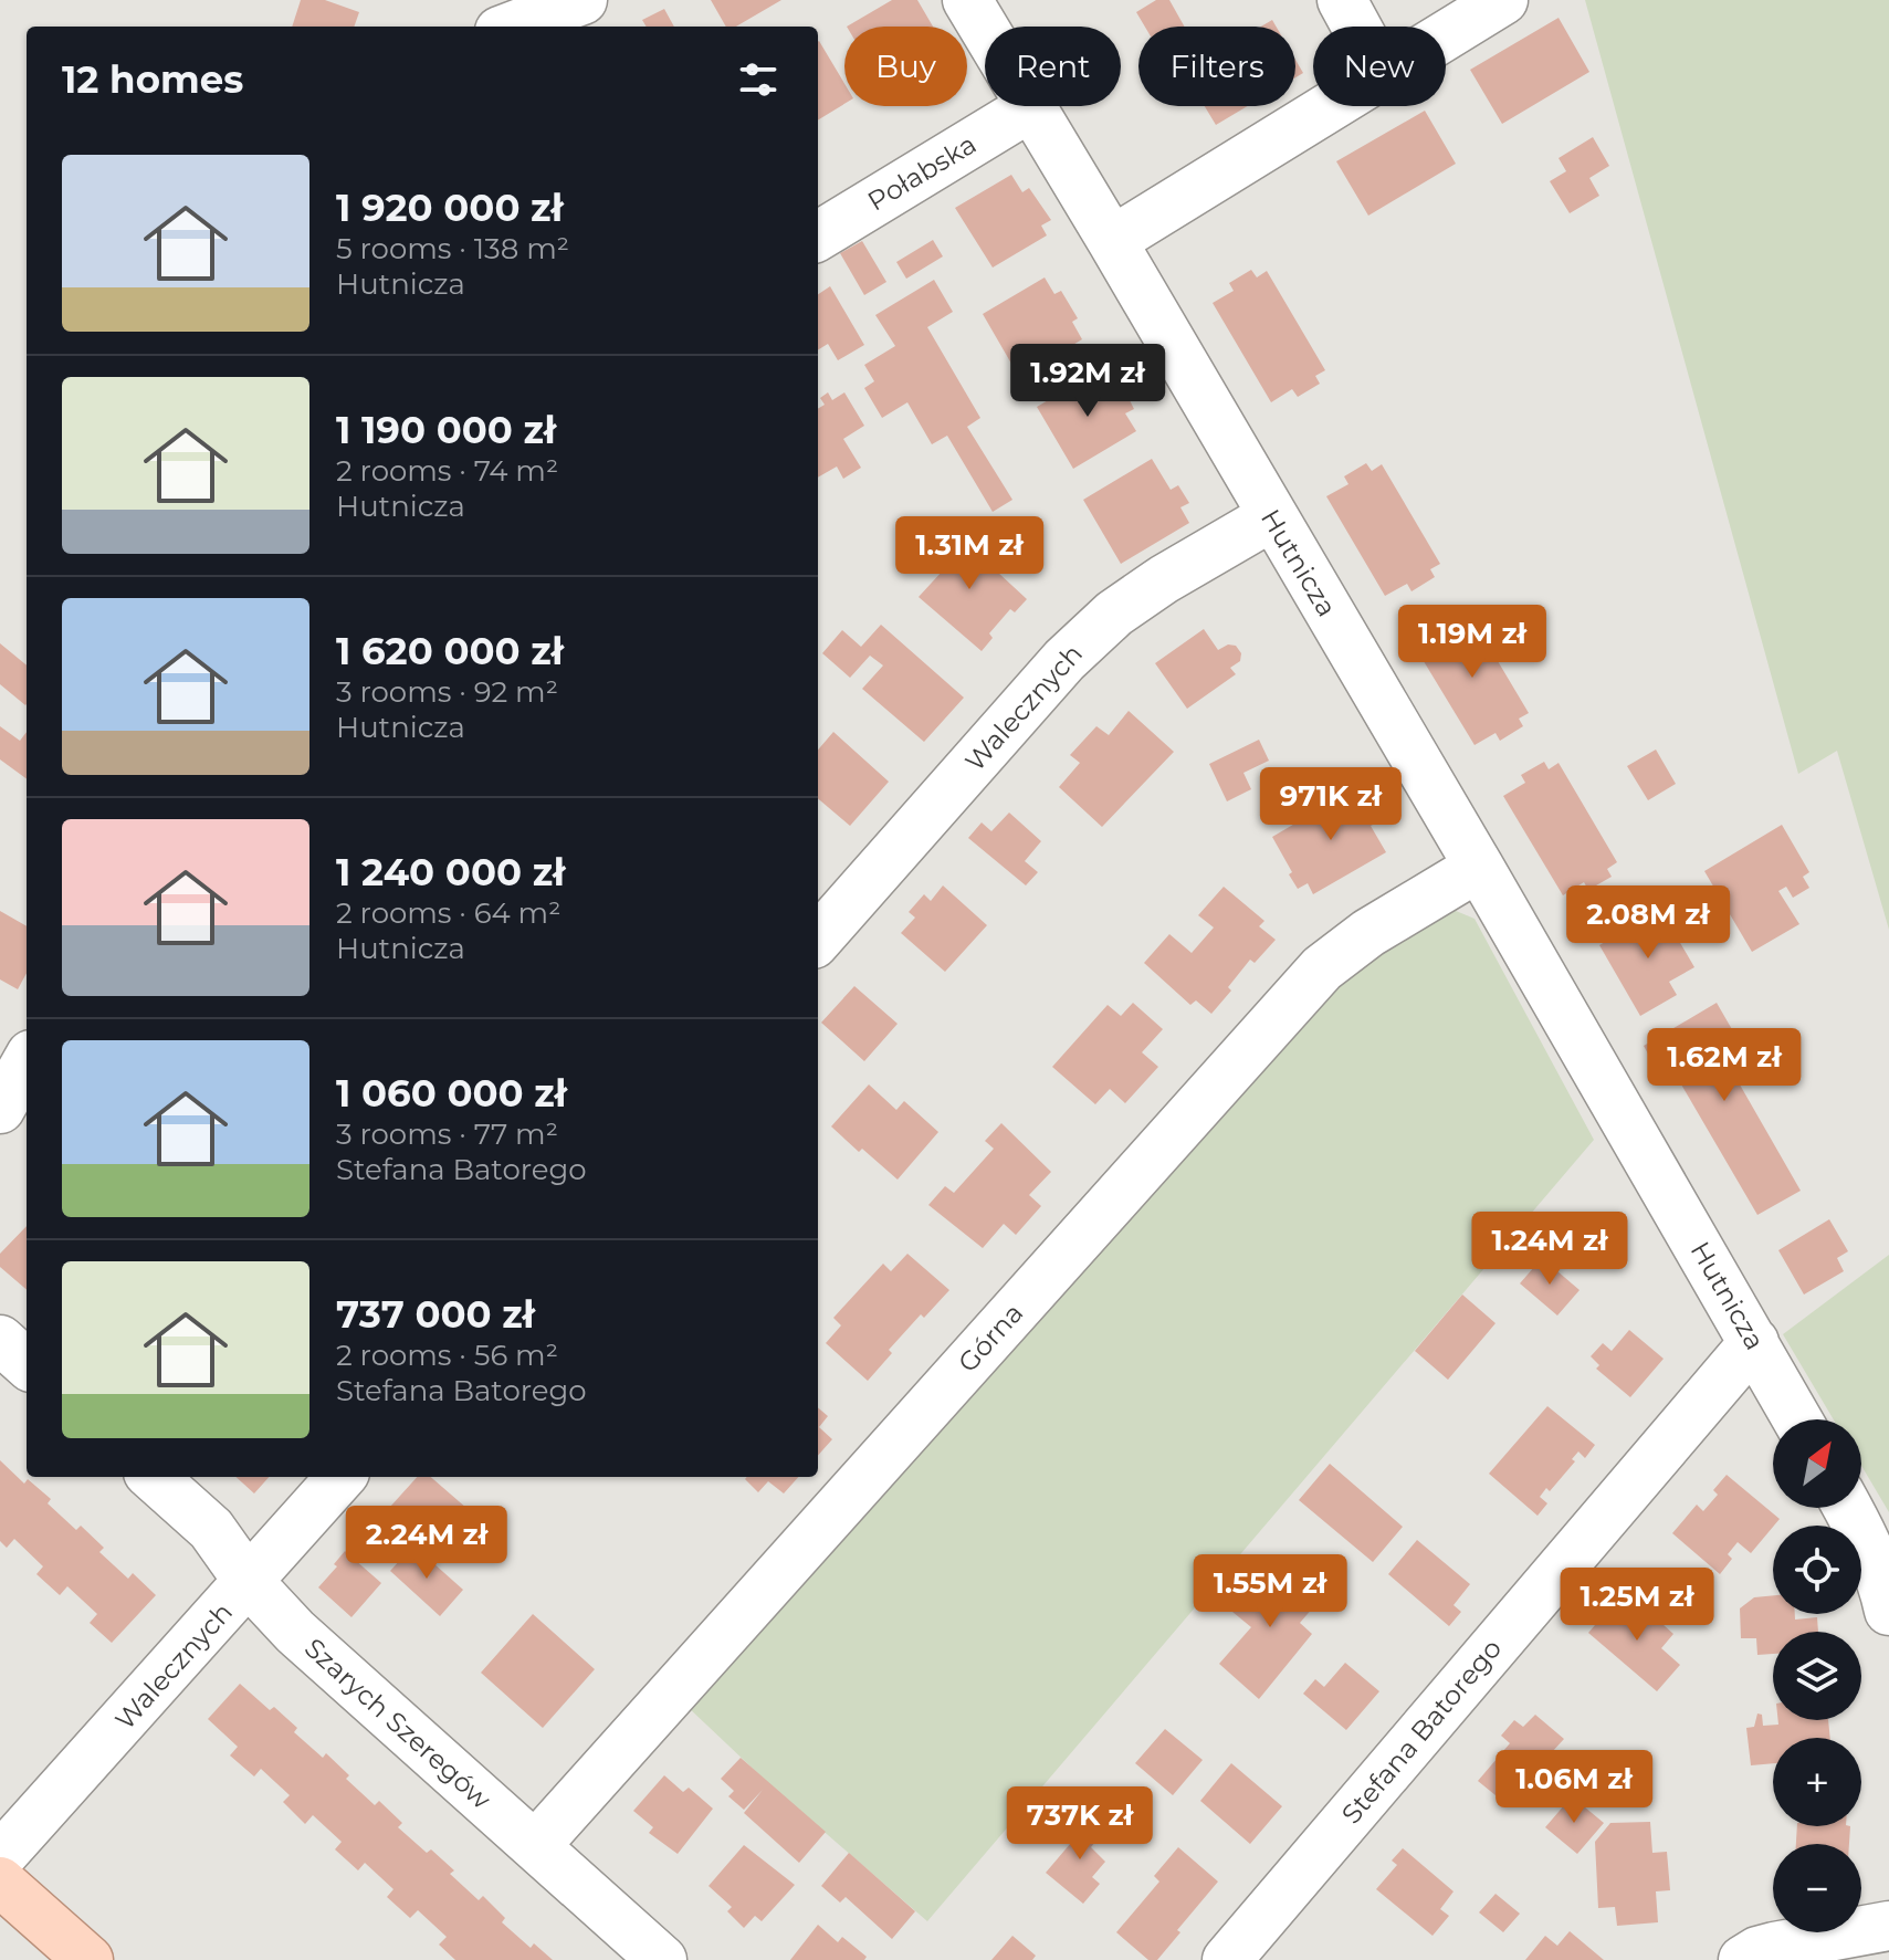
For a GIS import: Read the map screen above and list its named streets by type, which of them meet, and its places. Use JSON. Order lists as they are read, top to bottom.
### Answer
{
  "streets": {
    "street": [
      "Połabska",
      "Hutnicza",
      "Walecznych",
      "Górna",
      "Szarych Szeregów",
      "Stefana Batorego"
    ]
  },
  "crossings": [
    ["Połabska", "Hutnicza"],
    ["Hutnicza", "Walecznych"],
    ["Hutnicza", "Górna"],
    ["Hutnicza", "Stefana Batorego"],
    ["Walecznych", "Szarych Szeregów"],
    ["Górna", "Szarych Szeregów"]
  ],
  "north": "top right",
  "page": {
    "chip": [
      "Buy",
      "Rent",
      "Filters",
      "New"
    ],
    "heading": "12 homes",
    "list": [
      {
        "name": "1 920 000 zł",
        "note": "5 rooms · 138 m² · Hutnicza"
      },
      {
        "name": "1 190 000 zł",
        "note": "2 rooms · 74 m² · Hutnicza"
      },
      {
        "name": "1 620 000 zł",
        "note": "3 rooms · 92 m² · Hutnicza"
      },
      {
        "name": "1 240 000 zł",
        "note": "2 rooms · 64 m² · Hutnicza"
      },
      {
        "name": "1 060 000 zł",
        "note": "3 rooms · 77 m² · Stefana Batorego"
      },
      {
        "name": "737 000 zł",
        "note": "2 rooms · 56 m² · Stefana Batorego"
      }
    ],
    "price": [
      "1.92M zł",
      "1.31M zł",
      "1.19M zł",
      "971K zł",
      "2.08M zł",
      "1.62M zł",
      "1.24M zł",
      "2.24M zł",
      "1.55M zł",
      "1.25M zł",
      "1.06M zł",
      "737K zł"
    ],
    "map_buttons": ["+", "−"]
  }
}
